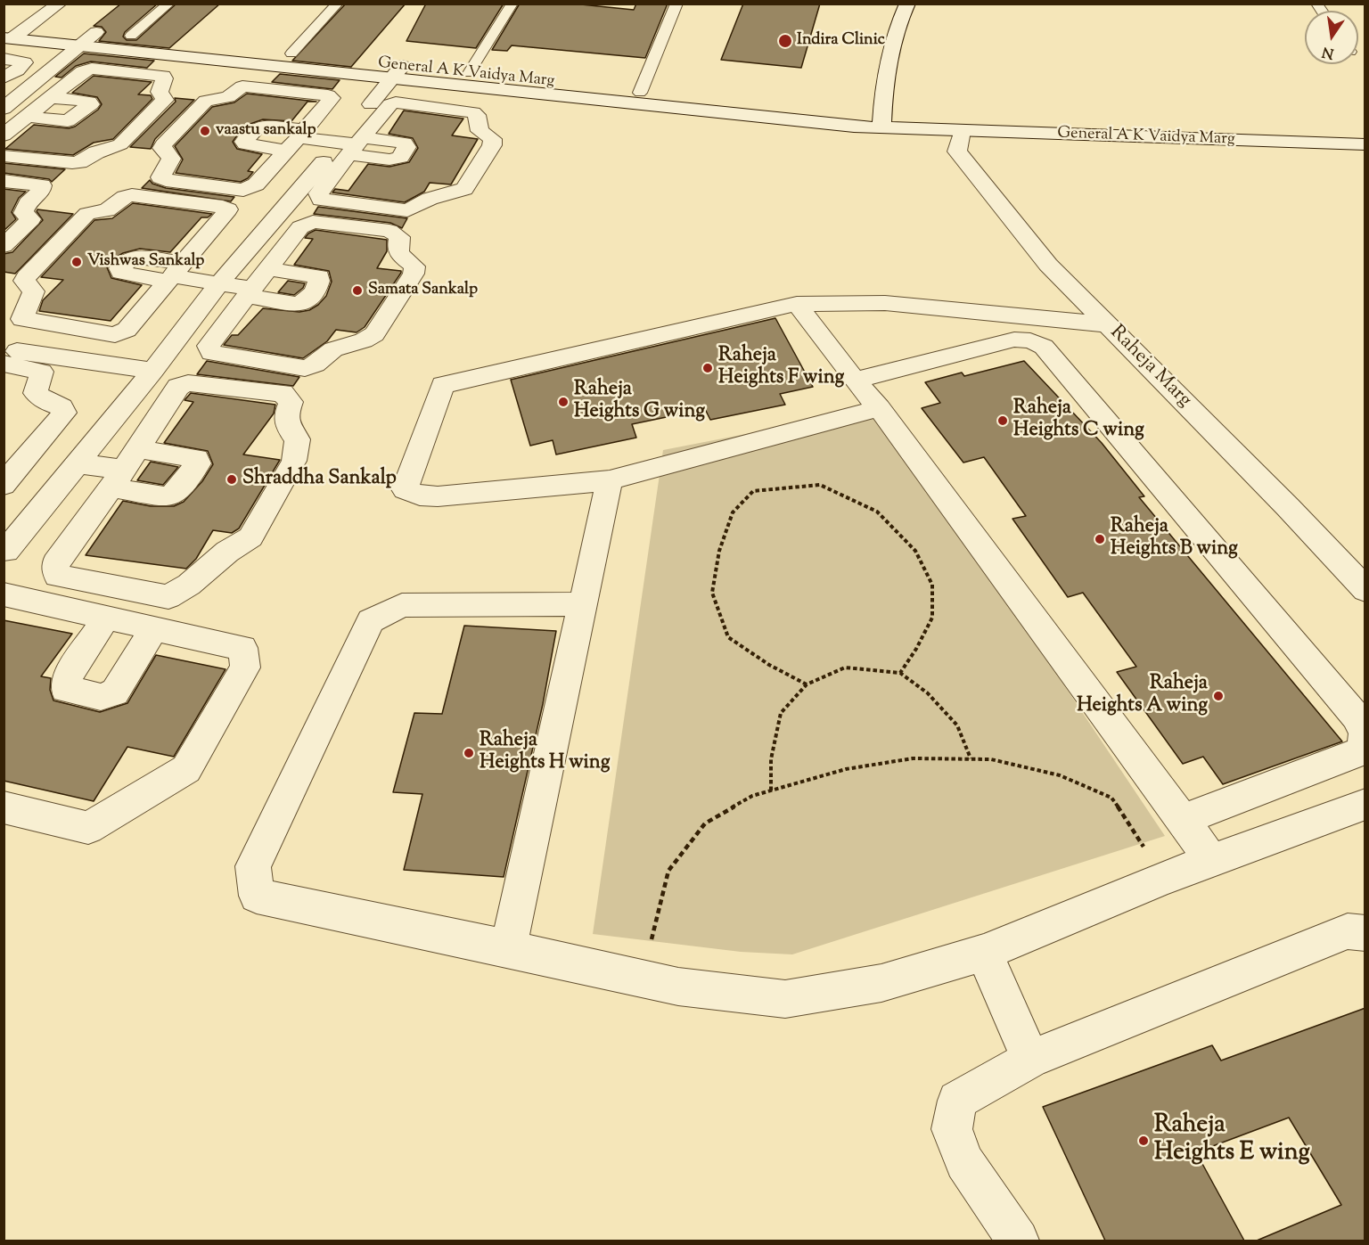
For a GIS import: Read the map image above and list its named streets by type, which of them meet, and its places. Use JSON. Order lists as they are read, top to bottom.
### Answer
{
  "streets": {
    "street": ["General A K Vaidya Marg", "Raheja Marg"]
  },
  "crossings": [
    ["General A K Vaidya Marg", "Raheja Marg"]
  ],
  "places": [
    "Indira Clinic",
    "vaastu sankalp",
    "Vishwas Sankalp",
    "Samata Sankalp",
    "Raheja Heights F wing",
    "Raheja Heights G wing",
    "Raheja Heights C wing",
    "Shraddha Sankalp",
    "Raheja Heights B wing",
    "Raheja Heights A wing",
    "Raheja Heights H wing",
    "Raheja Heights E wing"
  ],
  "north": "bottom"
}
